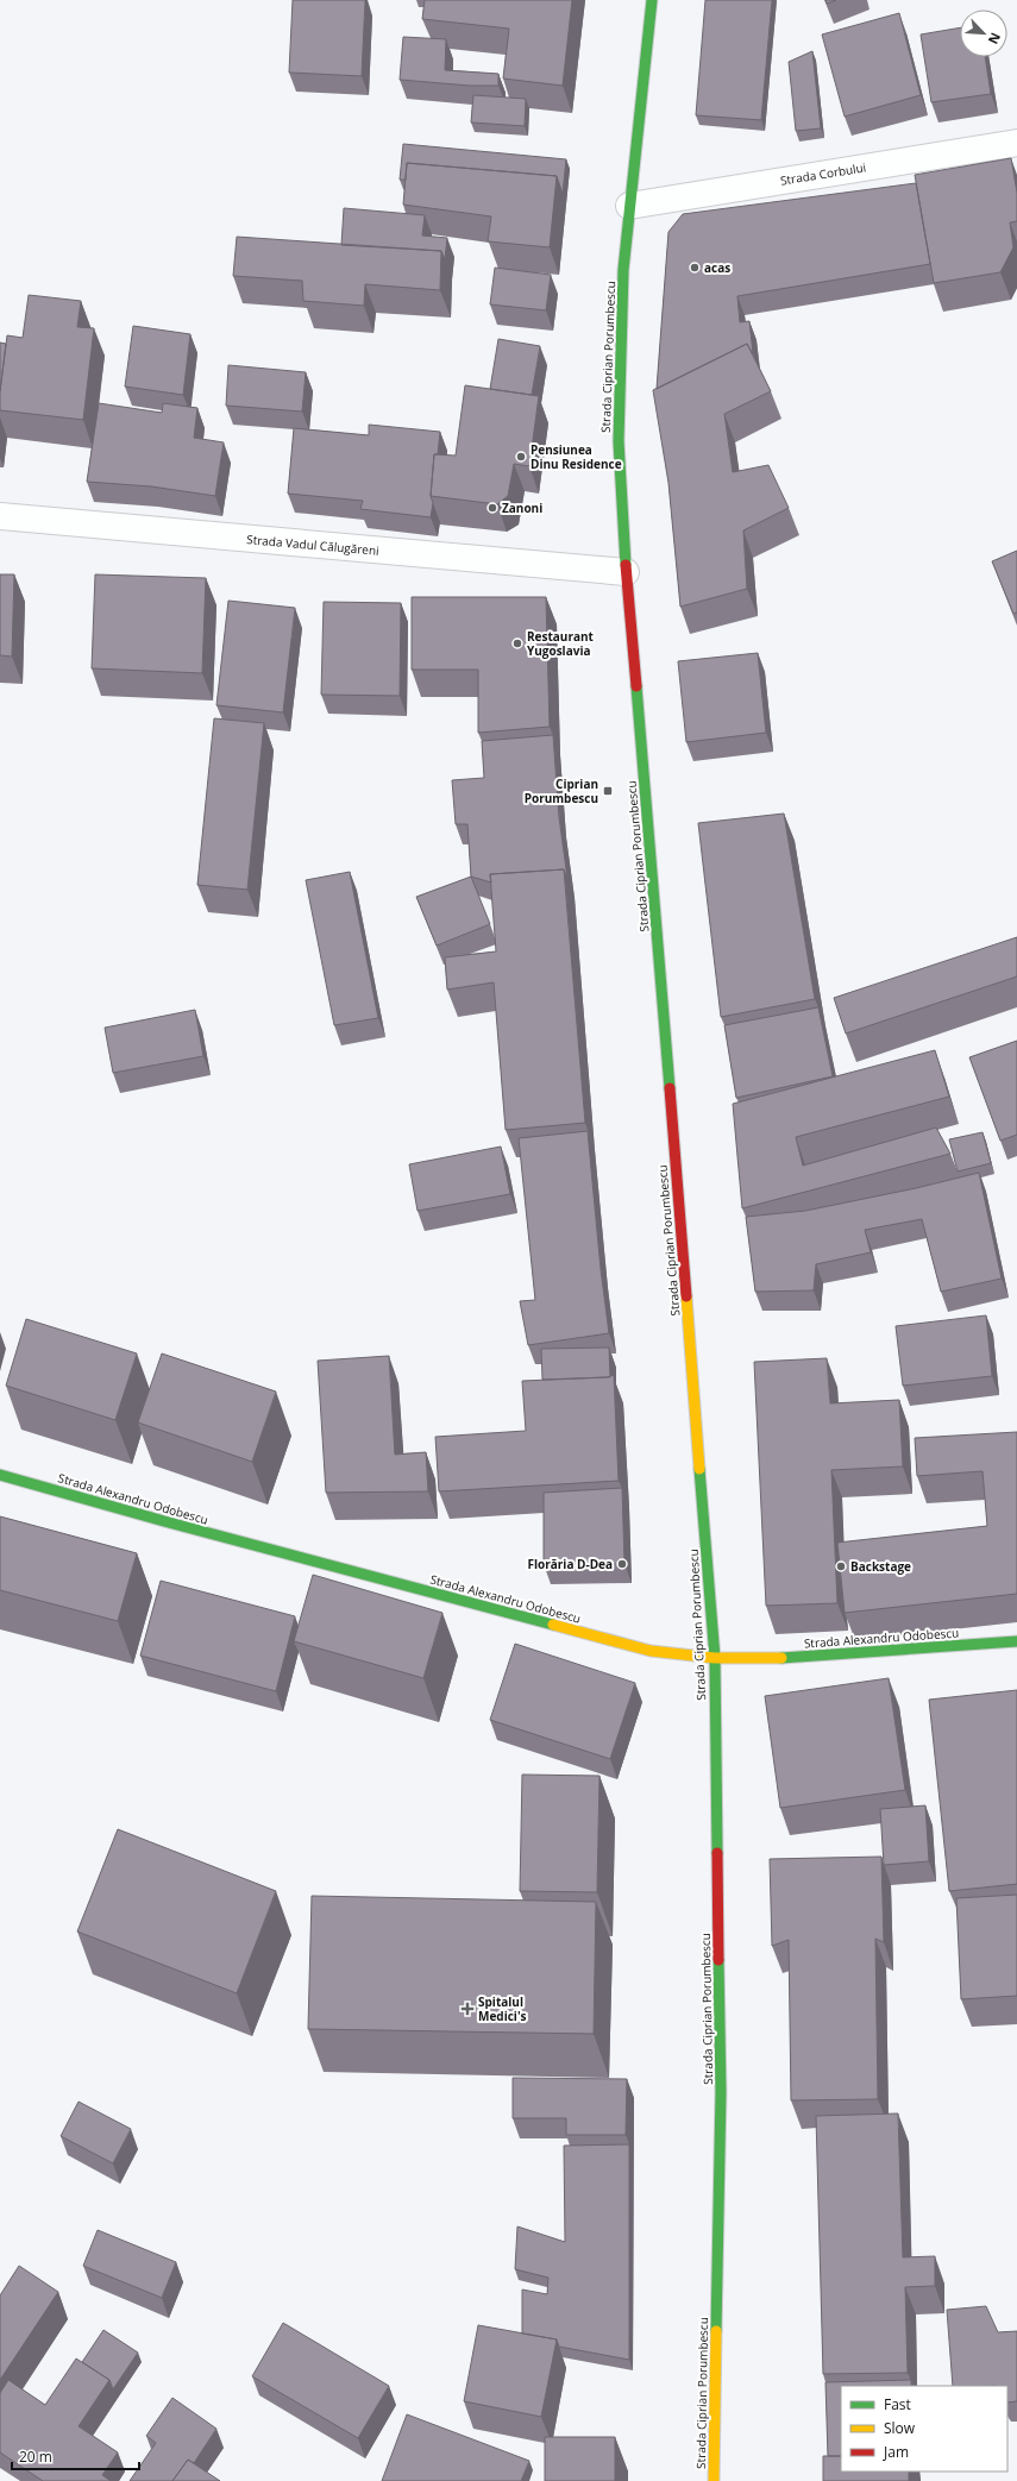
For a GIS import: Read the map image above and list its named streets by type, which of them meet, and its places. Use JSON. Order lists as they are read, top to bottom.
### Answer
{
  "streets": {
    "street": [
      "Strada Corbului",
      "Strada Ciprian Porumbescu",
      "Strada Vadul Călugăreni",
      "Strada Alexandru Odobescu"
    ]
  },
  "crossings": [
    ["Strada Corbului", "Strada Ciprian Porumbescu"],
    ["Strada Ciprian Porumbescu", "Strada Vadul Călugăreni"],
    ["Strada Ciprian Porumbescu", "Strada Alexandru Odobescu"]
  ],
  "places": {
    "other": [
      "acas",
      "Pensiunea Dinu Residence",
      "Zanoni",
      "Restaurant Yugoslavia",
      "Florăria D-Dea",
      "Backstage"
    ],
    "transit": ["Ciprian Porumbescu"],
    "health": ["Spitalul Medici's"]
  },
  "legend": ["Fast", "Slow", "Jam"],
  "scale_bar": "20 m",
  "north": "bottom right"
}
